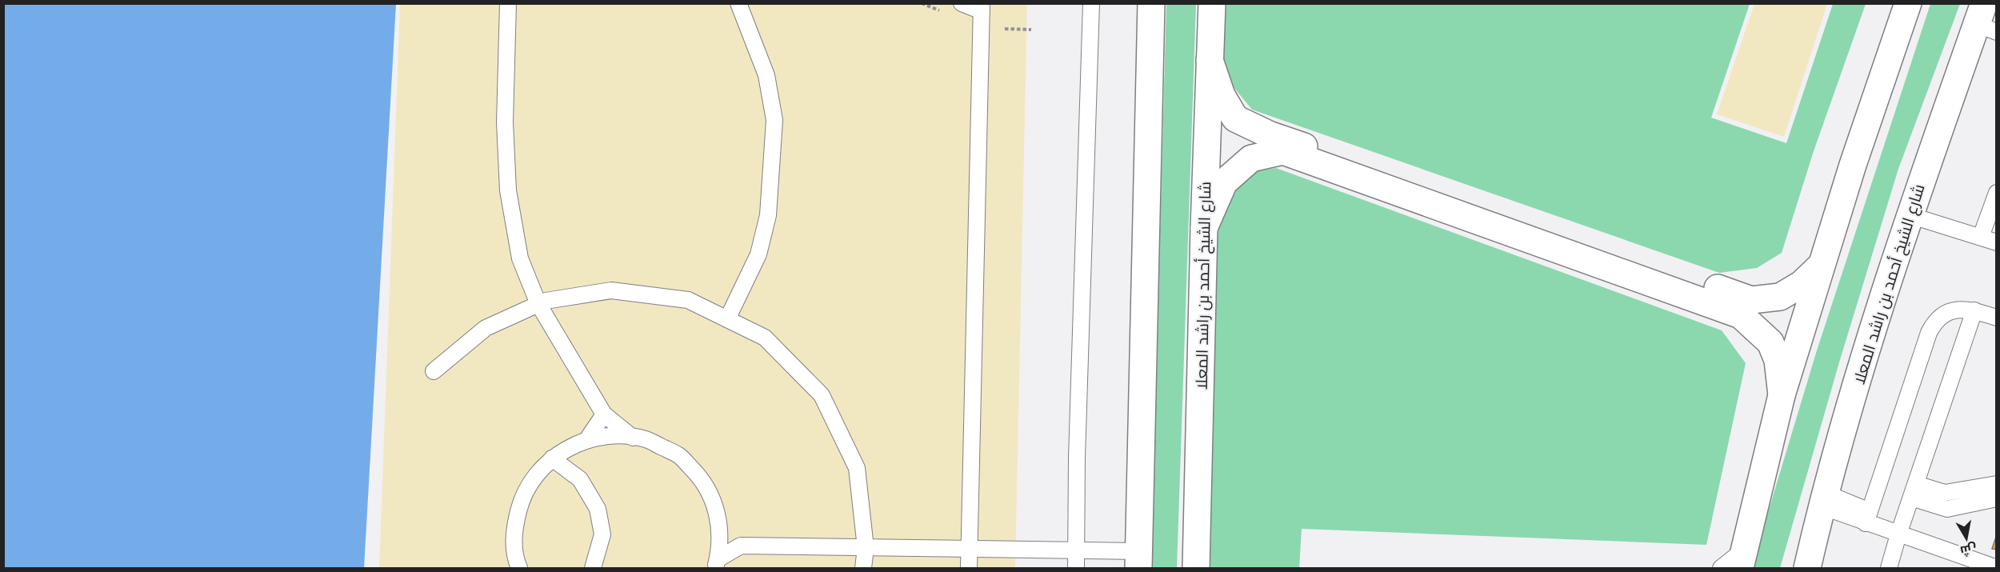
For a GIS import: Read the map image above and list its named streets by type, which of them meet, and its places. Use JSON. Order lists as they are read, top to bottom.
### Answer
{
  "streets": {
    "main road": ["شارع الشيخ أحمد بن راشد المعلا"]
  },
  "north": "bottom"
}
